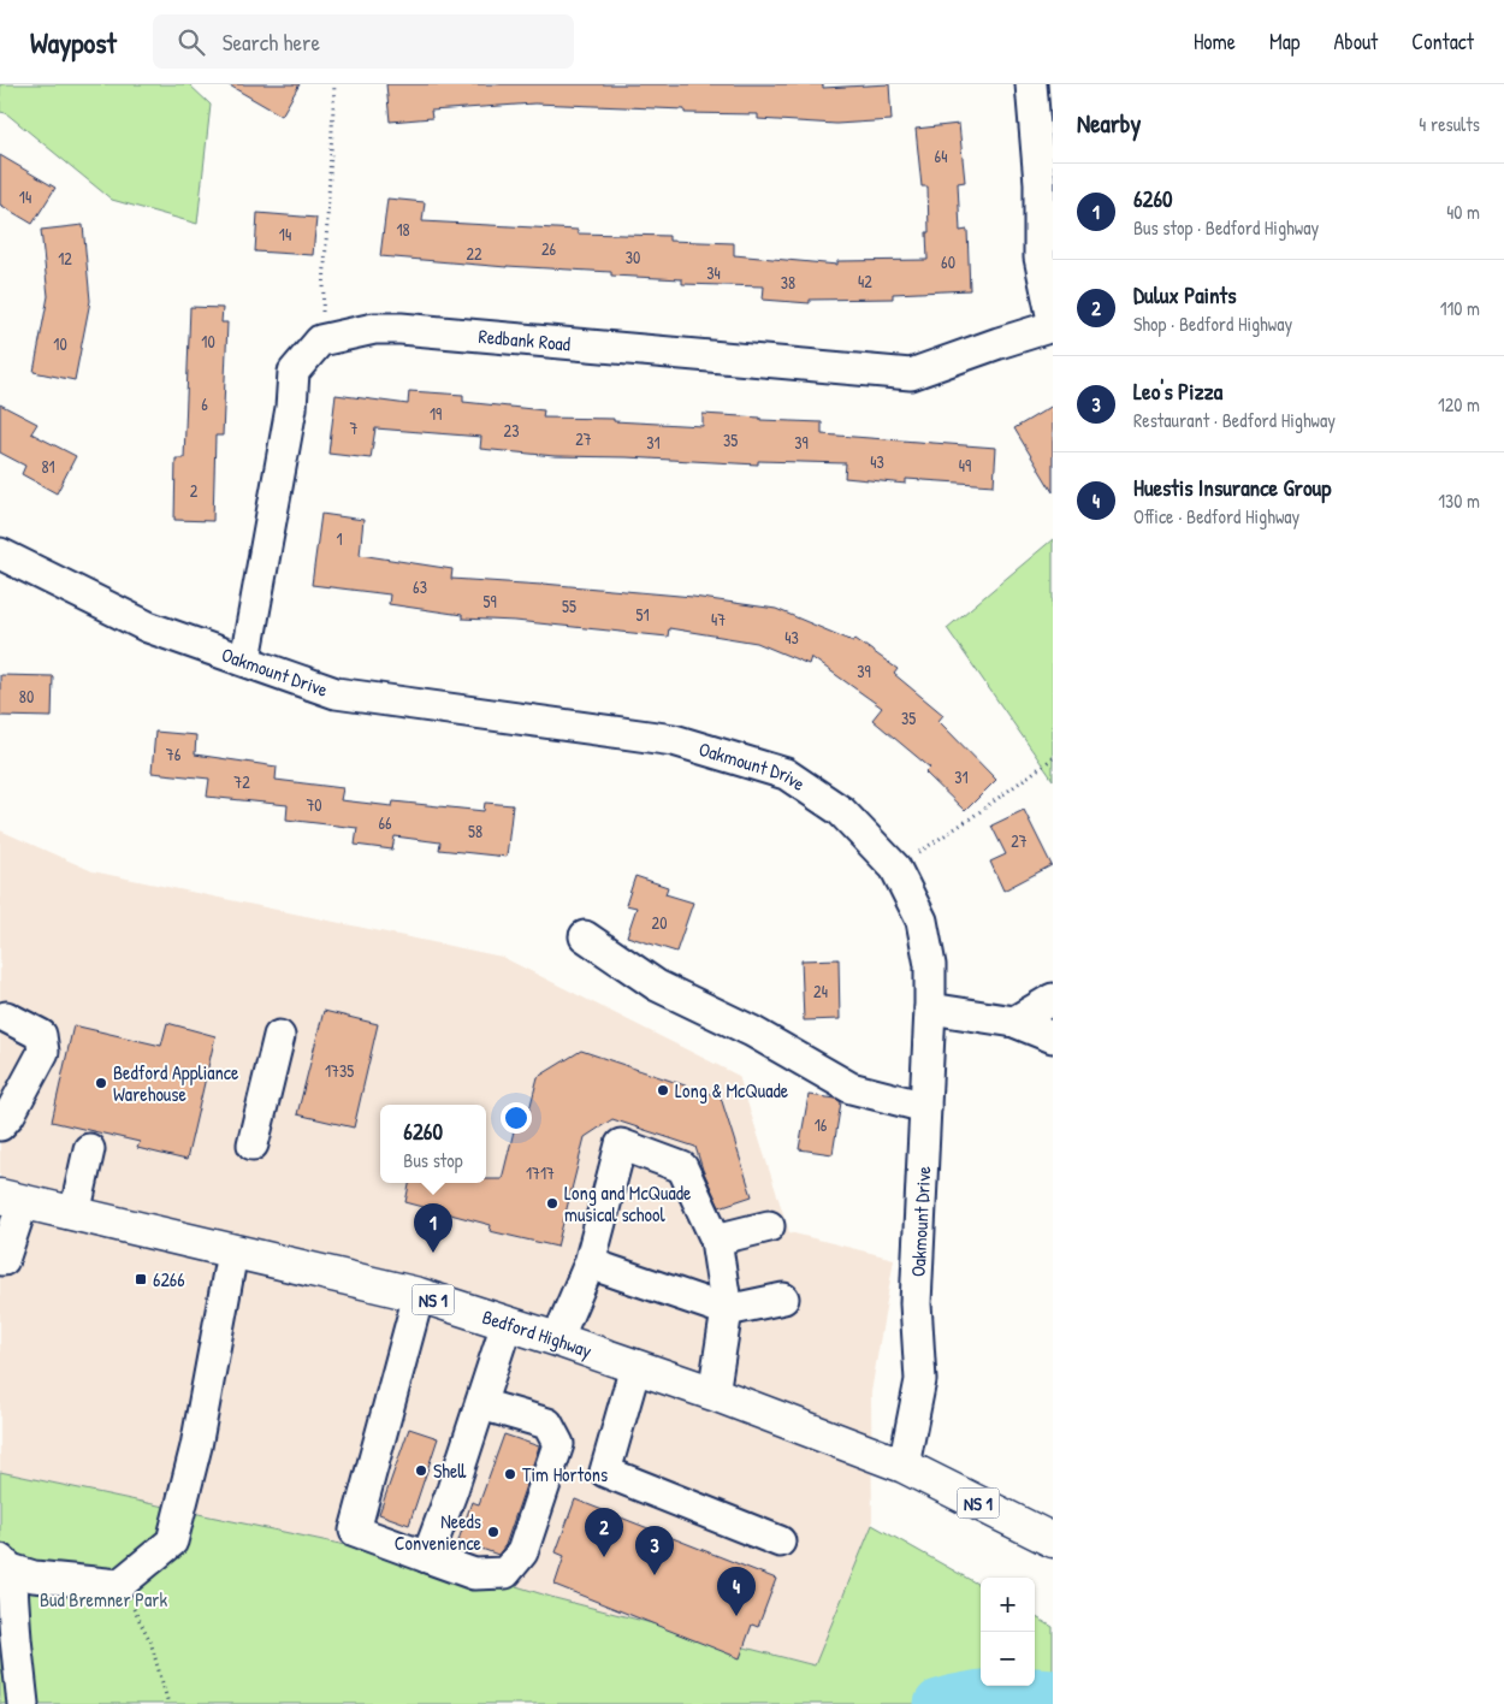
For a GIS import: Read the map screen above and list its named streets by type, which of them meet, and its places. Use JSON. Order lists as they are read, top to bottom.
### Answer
{
  "streets": {
    "main road": ["NS 1", "Bedford Highway"],
    "street": ["Redbank Road", "Oakmount Drive"]
  },
  "crossings": [
    ["Oakmount Drive", "Bedford Highway"]
  ],
  "parks": ["Bud Bremner Park"],
  "places": {
    "other": [
      "Bedford Appliance Warehouse",
      "Long & McQuade",
      "Long and McQuade musical school",
      "Shell",
      "Tim Hortons",
      "Needs Convenience"
    ],
    "transit": ["6266"]
  },
  "house_numbers": [
    "64",
    "14",
    "18",
    "14",
    "26",
    "22",
    "30",
    "12",
    "60",
    "34",
    "42",
    "38",
    "10",
    "10",
    "6",
    "19",
    "7",
    "23",
    "27",
    "35",
    "31",
    "39",
    "43",
    "49",
    "81",
    "2",
    "1",
    "63",
    "59",
    "55",
    "51",
    "47",
    "43",
    "39",
    "80",
    "35",
    "76",
    "31",
    "72",
    "70",
    "66",
    "58",
    "27",
    "20",
    "24",
    "1735",
    "16",
    "1717"
  ],
  "page": {
    "header": "Waypost",
    "search": "Search here",
    "nav": [
      "Home",
      "Map",
      "About",
      "Contact"
    ],
    "heading": ["Nearby", "4 results"],
    "list": [
      {
        "mark": "1",
        "name": "6260",
        "note": "Bus stop · Bedford Highway",
        "value": "40 m"
      },
      {
        "mark": "2",
        "name": "Dulux Paints",
        "note": "Shop · Bedford Highway",
        "value": "110 m"
      },
      {
        "mark": "3",
        "name": "Leo's Pizza",
        "note": "Restaurant · Bedford Highway",
        "value": "120 m"
      },
      {
        "mark": "4",
        "name": "Huestis Insurance Group",
        "note": "Office · Bedford Highway",
        "value": "130 m"
      }
    ],
    "popup": ["6260", "Bus stop"],
    "pins": [
      "1",
      "2",
      "3",
      "4"
    ],
    "map_buttons": ["+", "−"]
  }
}
